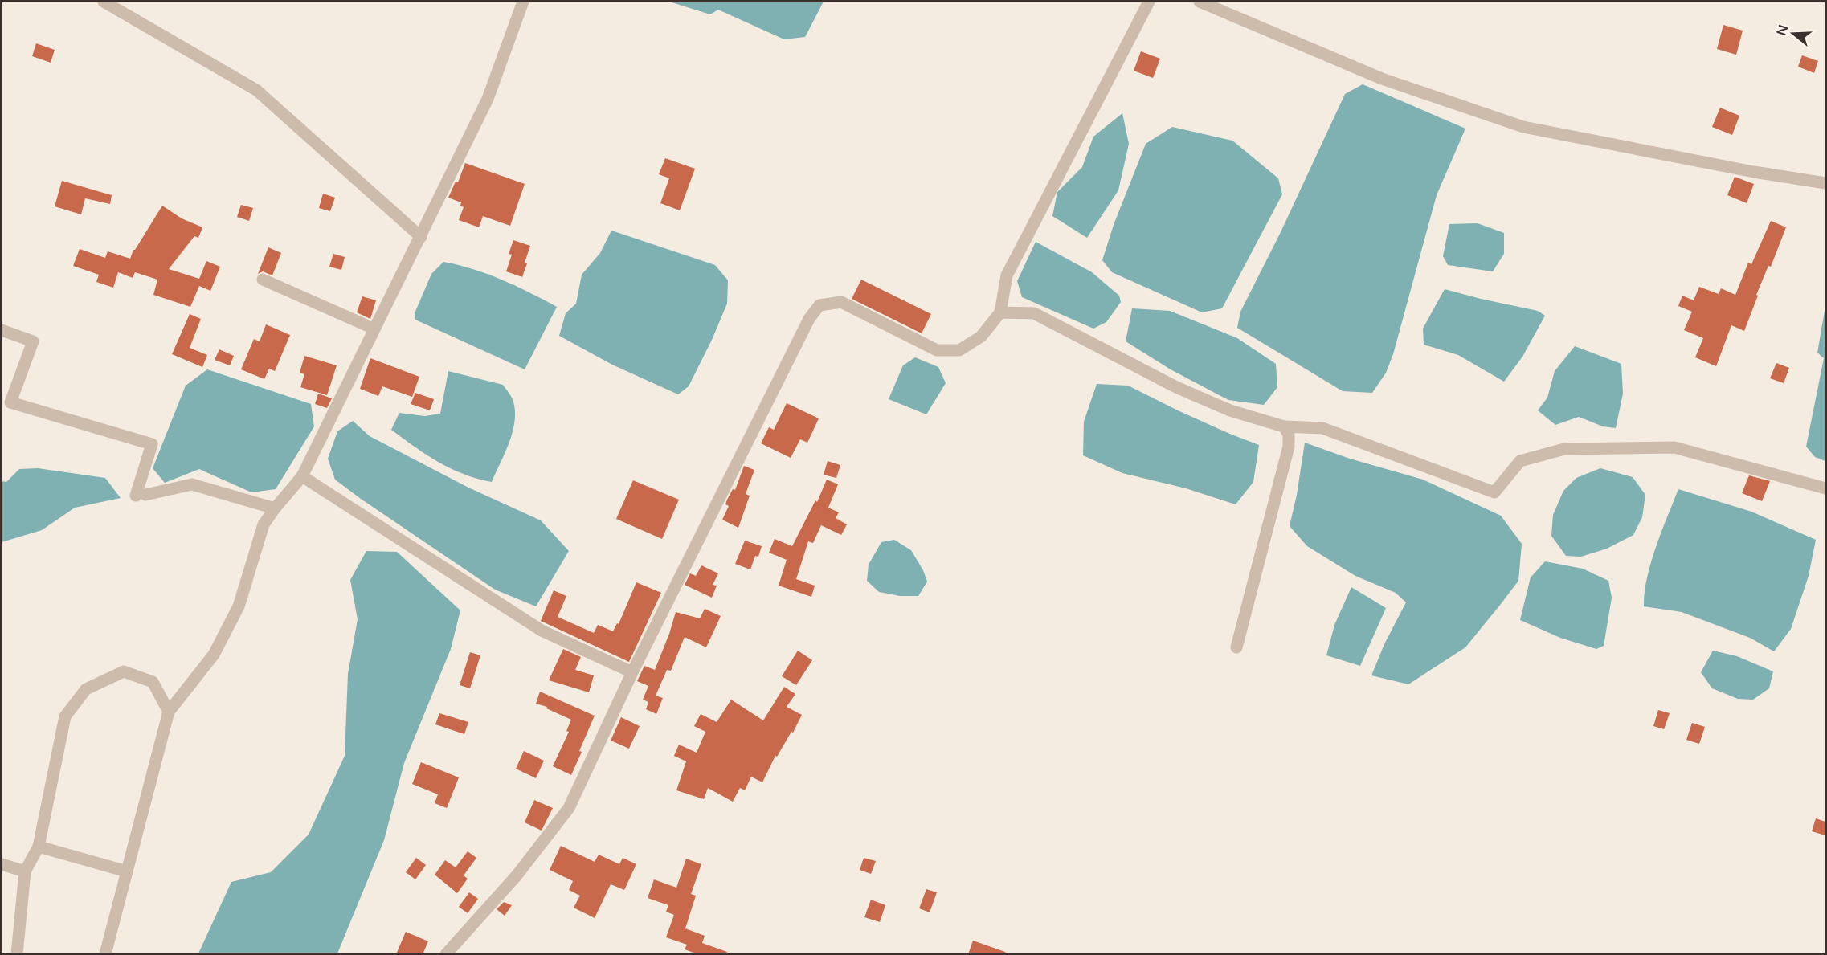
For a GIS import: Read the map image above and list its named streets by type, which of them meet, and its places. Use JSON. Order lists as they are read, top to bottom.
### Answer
{
  "north": "left"
}
